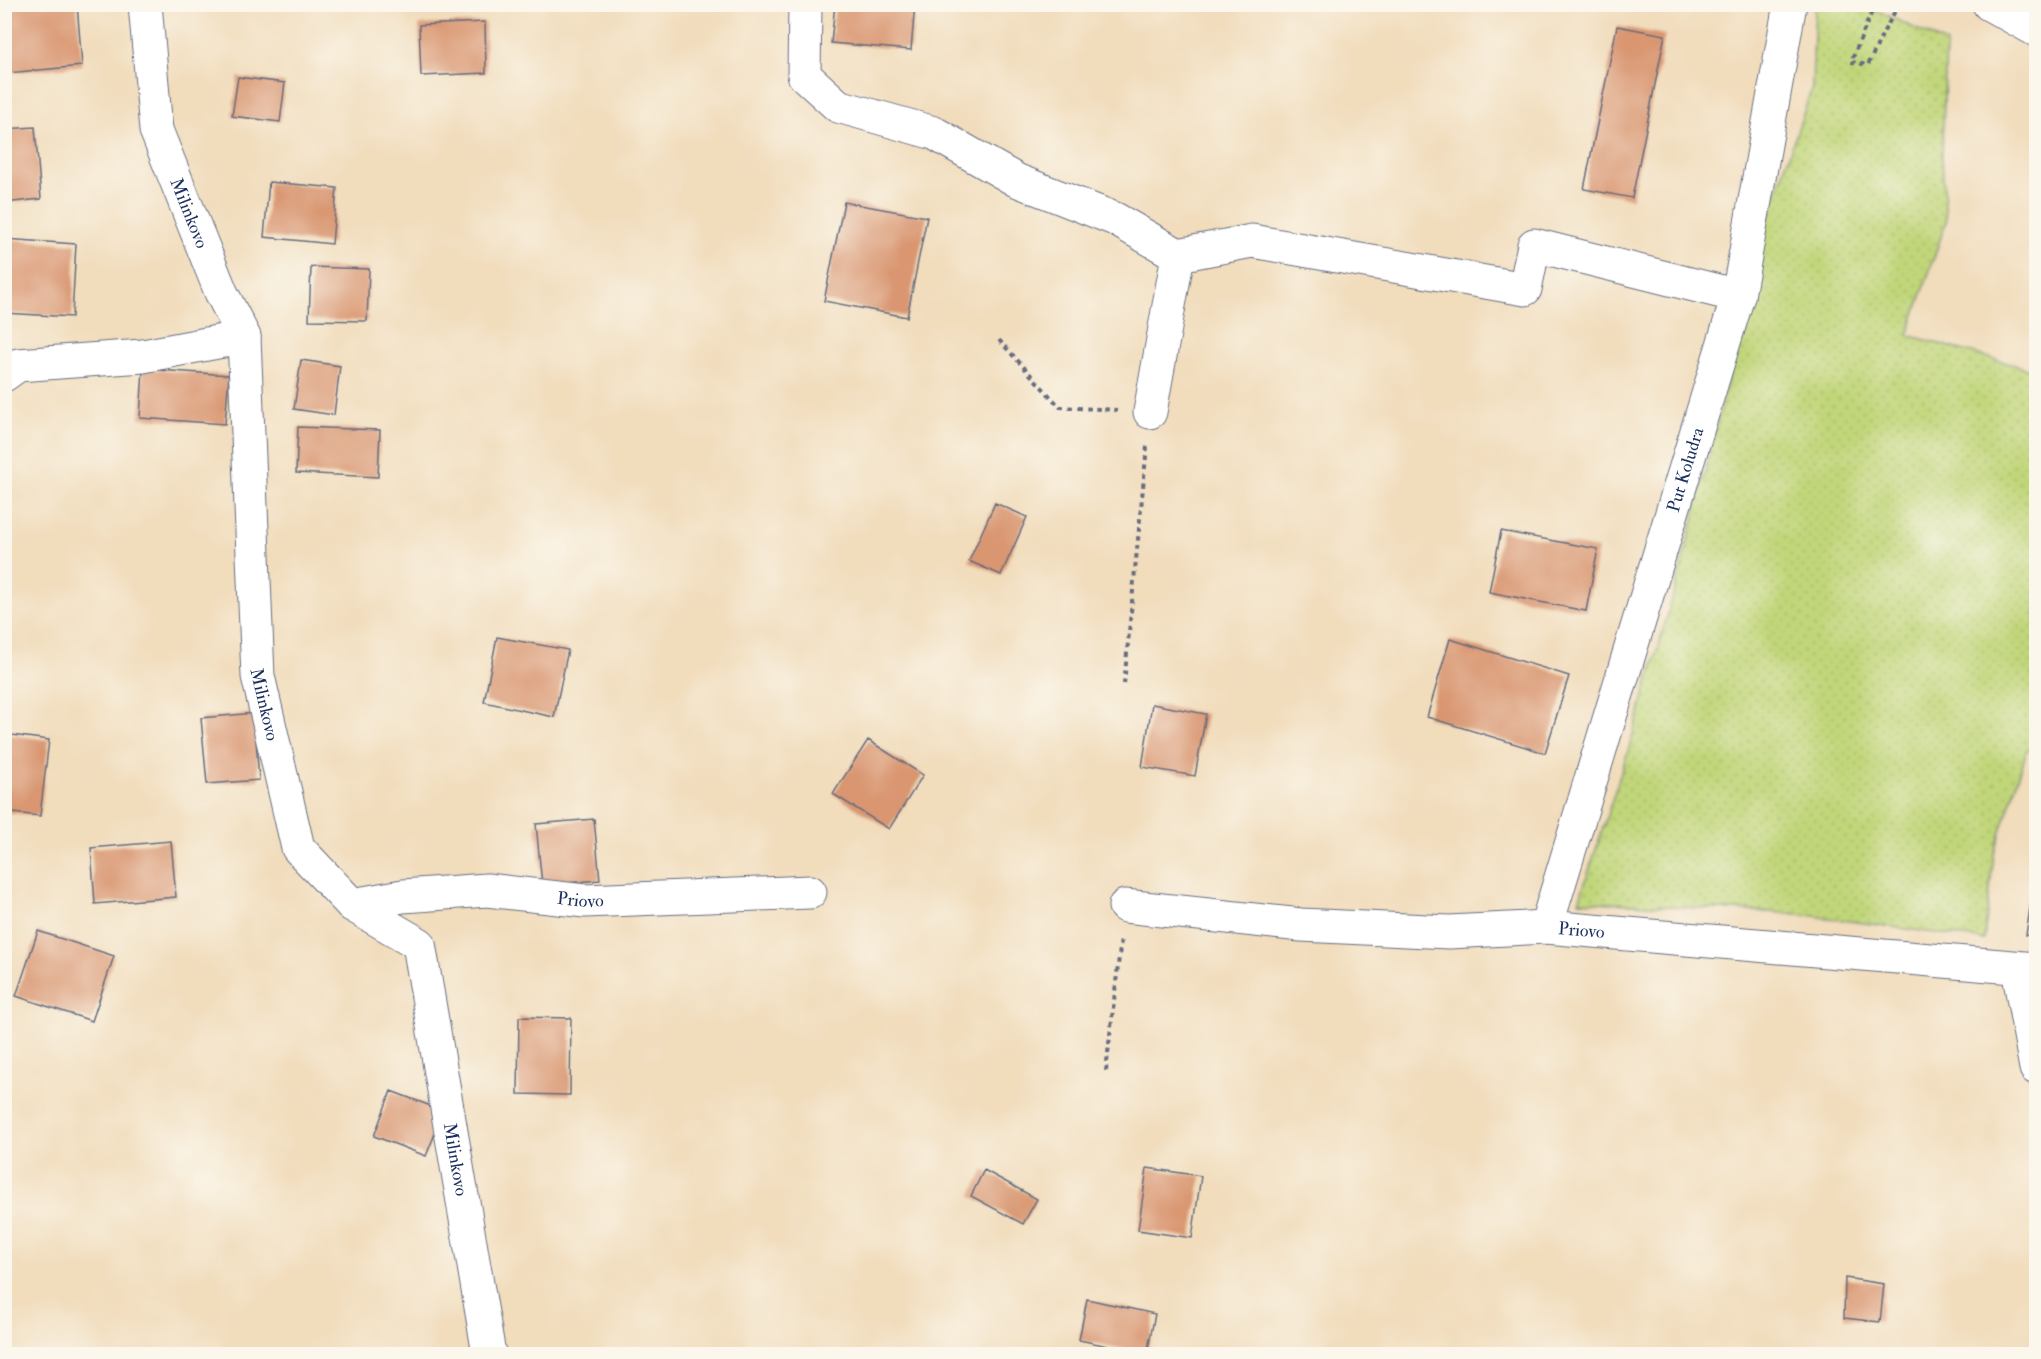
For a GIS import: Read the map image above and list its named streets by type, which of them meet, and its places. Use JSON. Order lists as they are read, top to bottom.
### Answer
{
  "streets": {
    "street": ["Milinkovo", "Put Koludra", "Priovo"]
  },
  "crossings": [
    ["Milinkovo", "Priovo"],
    ["Put Koludra", "Priovo"]
  ]
}
